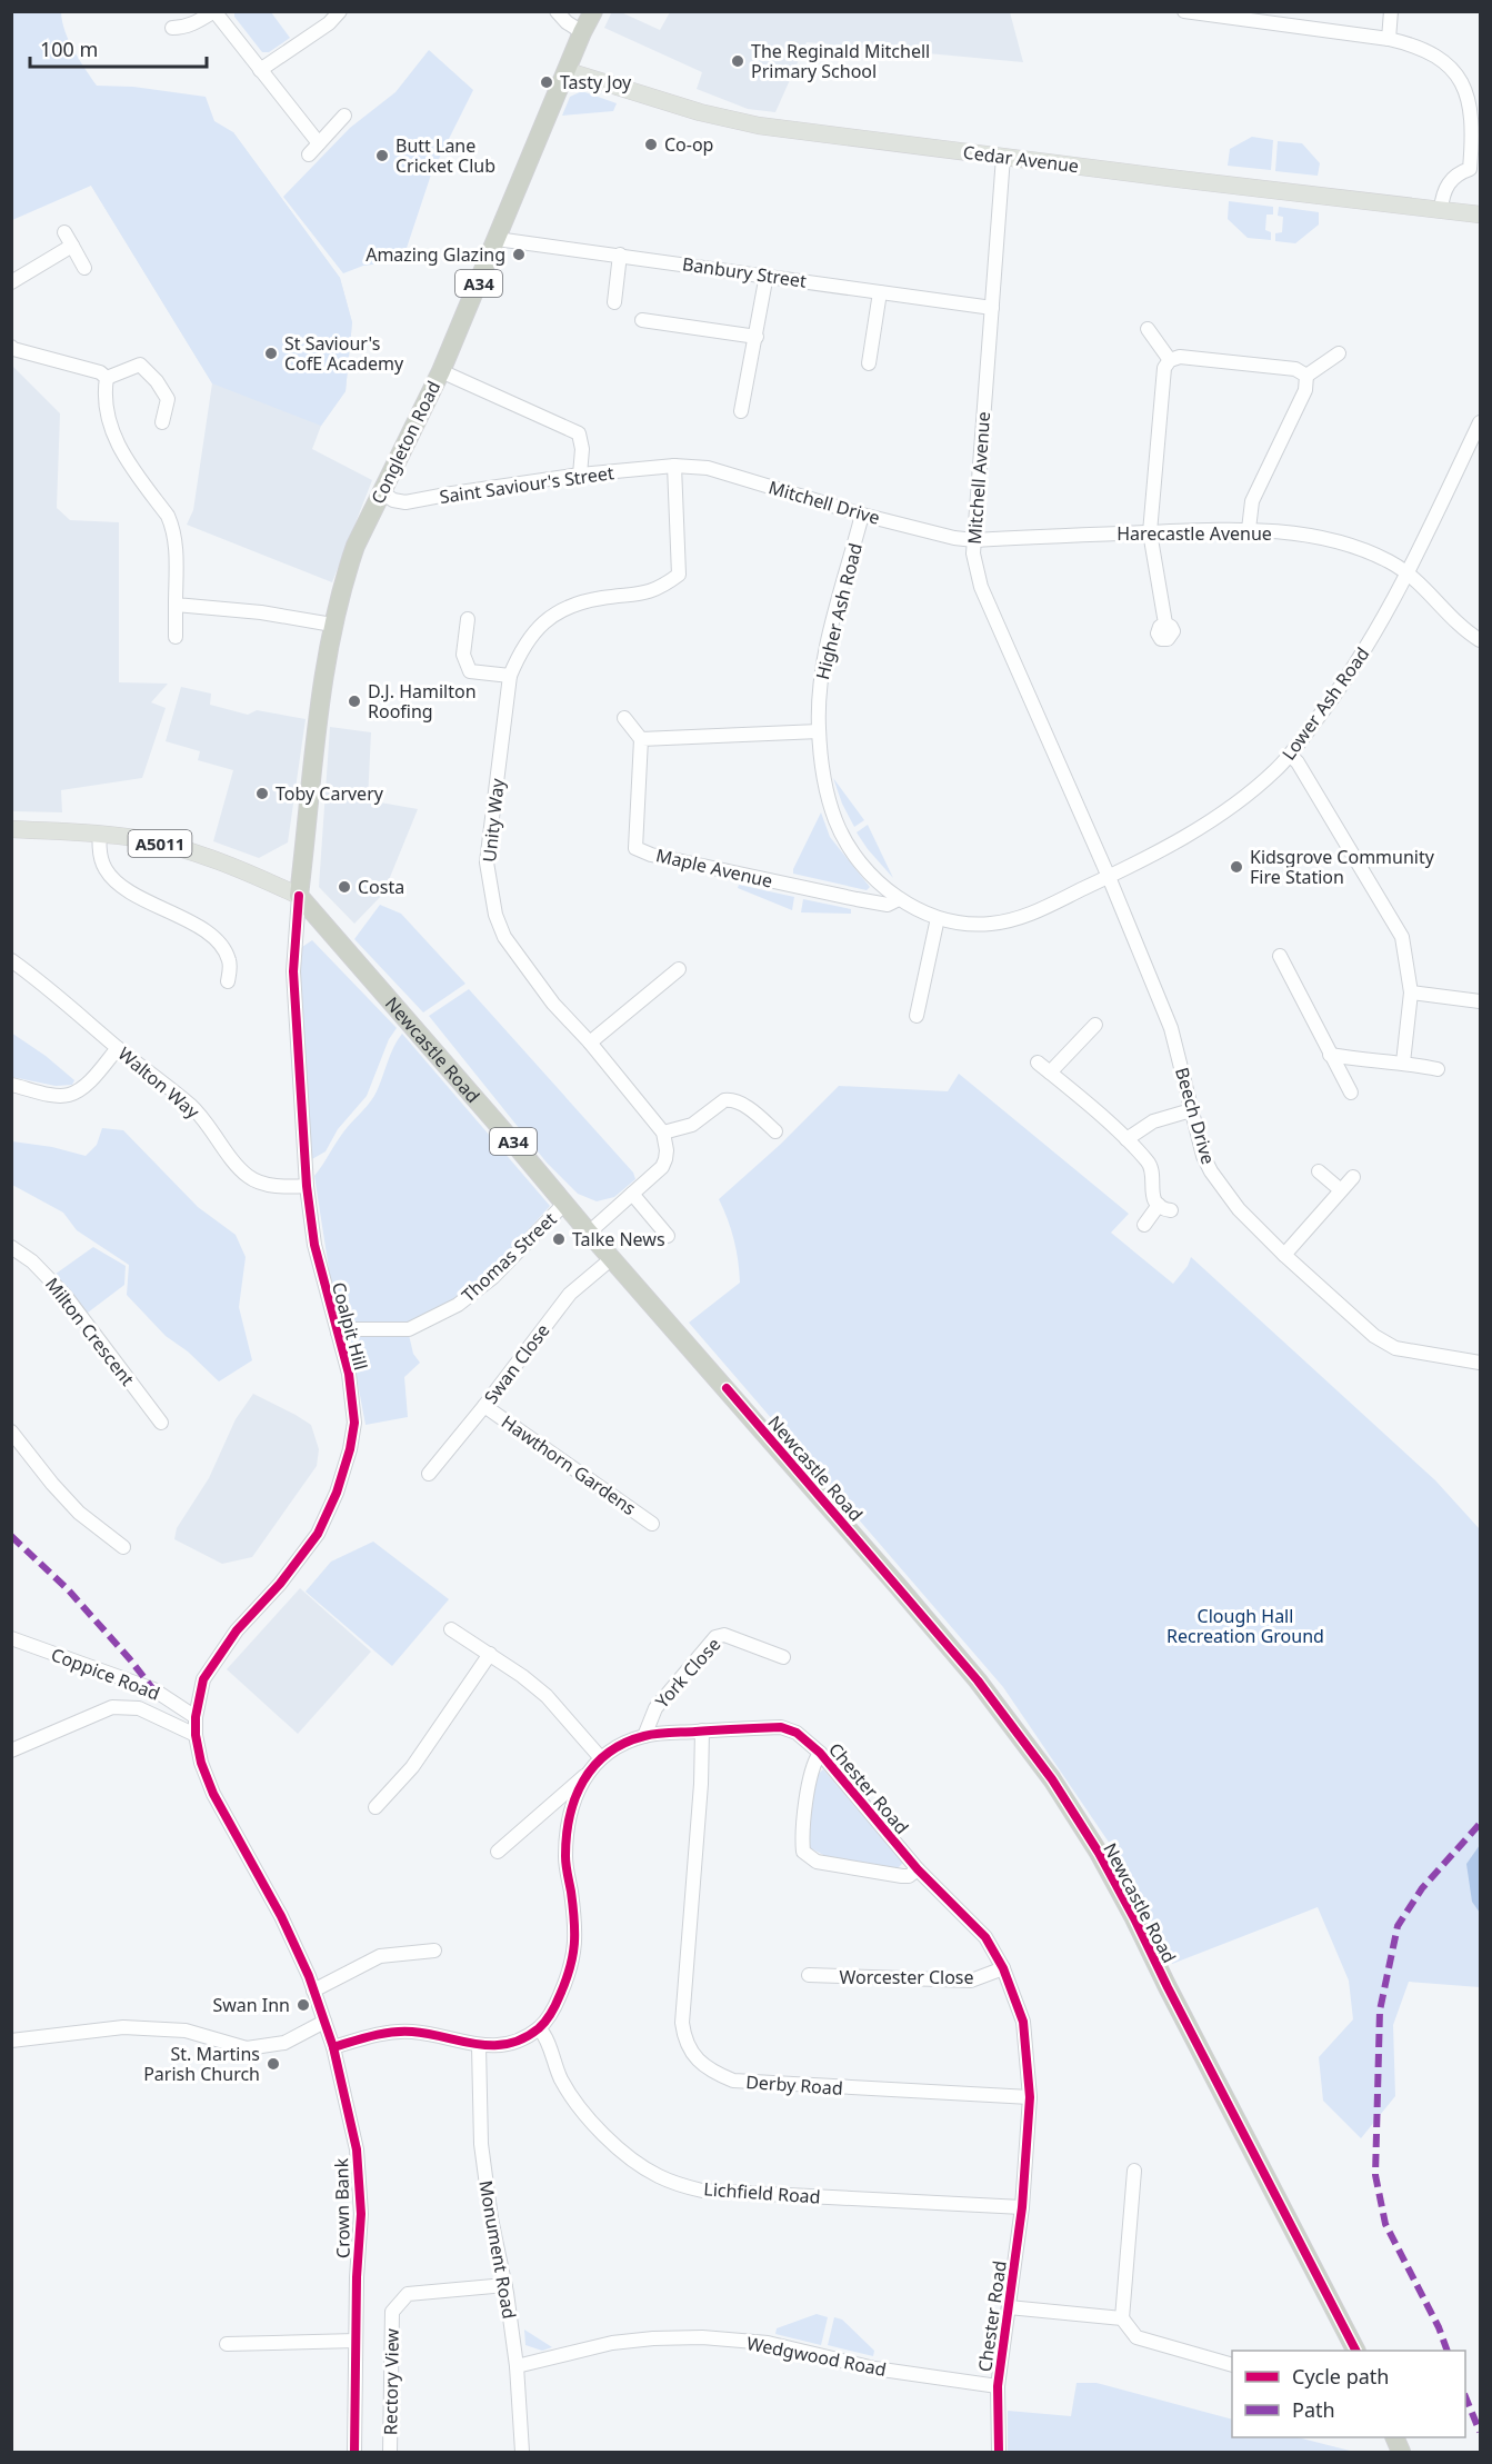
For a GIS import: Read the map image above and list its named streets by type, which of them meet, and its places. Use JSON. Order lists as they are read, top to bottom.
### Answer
{
  "streets": {
    "highway": ["A34", "Congleton Road", "Newcastle Road"],
    "main road": ["Cedar Avenue", "A5011"],
    "street": [
      "Banbury Street",
      "Mitchell Avenue",
      "Saint Saviour's Street",
      "Mitchell Drive",
      "Harecastle Avenue",
      "Higher Ash Road",
      "Lower Ash Road",
      "Unity Way",
      "Maple Avenue",
      "Walton Way",
      "Beech Drive",
      "Thomas Street",
      "Coalpit Hill",
      "Milton Crescent",
      "Swan Close",
      "Hawthorn Gardens",
      "York Close",
      "Coppice Road",
      "Chester Road",
      "Worcester Close",
      "Derby Road",
      "Lichfield Road",
      "Crown Bank",
      "Monument Road",
      "Wedgwood Road",
      "Rectory View"
    ]
  },
  "crossings": [
    ["Cedar Avenue", "Congleton Road"],
    ["Cedar Avenue", "Mitchell Avenue"],
    ["Banbury Street", "Congleton Road"],
    ["Banbury Street", "Mitchell Avenue"],
    ["Congleton Road", "Saint Saviour's Street"],
    ["Congleton Road", "A5011"],
    ["Congleton Road", "Newcastle Road"],
    ["Congleton Road", "Coalpit Hill"],
    ["Mitchell Avenue", "Mitchell Drive"],
    ["Mitchell Avenue", "Harecastle Avenue"],
    ["Mitchell Avenue", "Beech Drive"],
    ["Saint Saviour's Street", "Mitchell Drive"],
    ["Saint Saviour's Street", "Unity Way"],
    ["Mitchell Drive", "Harecastle Avenue"],
    ["Mitchell Drive", "Higher Ash Road"],
    ["Mitchell Drive", "Unity Way"],
    ["Harecastle Avenue", "Lower Ash Road"],
    ["Higher Ash Road", "Lower Ash Road"],
    ["Higher Ash Road", "Maple Avenue"],
    ["Higher Ash Road", "Beech Drive"],
    ["Lower Ash Road", "Beech Drive"],
    ["A5011", "Newcastle Road"],
    ["A5011", "Coalpit Hill"],
    ["Newcastle Road", "Thomas Street"],
    ["Newcastle Road", "Coalpit Hill"],
    ["Newcastle Road", "Swan Close"],
    ["Walton Way", "Coalpit Hill"],
    ["Thomas Street", "Coalpit Hill"],
    ["Coalpit Hill", "Coppice Road"],
    ["Coalpit Hill", "Crown Bank"],
    ["Swan Close", "Hawthorn Gardens"],
    ["York Close", "Chester Road"],
    ["Chester Road", "Worcester Close"],
    ["Chester Road", "Derby Road"],
    ["Chester Road", "Lichfield Road"],
    ["Chester Road", "Wedgwood Road"],
    ["Monument Road", "Wedgwood Road"],
    ["Monument Road", "Rectory View"]
  ],
  "parks": ["Clough Hall Recreation Ground"],
  "places": [
    "The Reginald Mitchell Primary School",
    "Tasty Joy",
    "Co-op",
    "Butt Lane Cricket Club",
    "Amazing Glazing",
    "St Saviour's CofE Academy",
    "D.J. Hamilton Roofing",
    "Toby Carvery",
    "Kidsgrove Community Fire Station",
    "Costa",
    "Talke News",
    "Swan Inn",
    "St. Martins Parish Church"
  ],
  "legend": ["Cycle path", "Path"],
  "scale_bar": "100 m"
}
